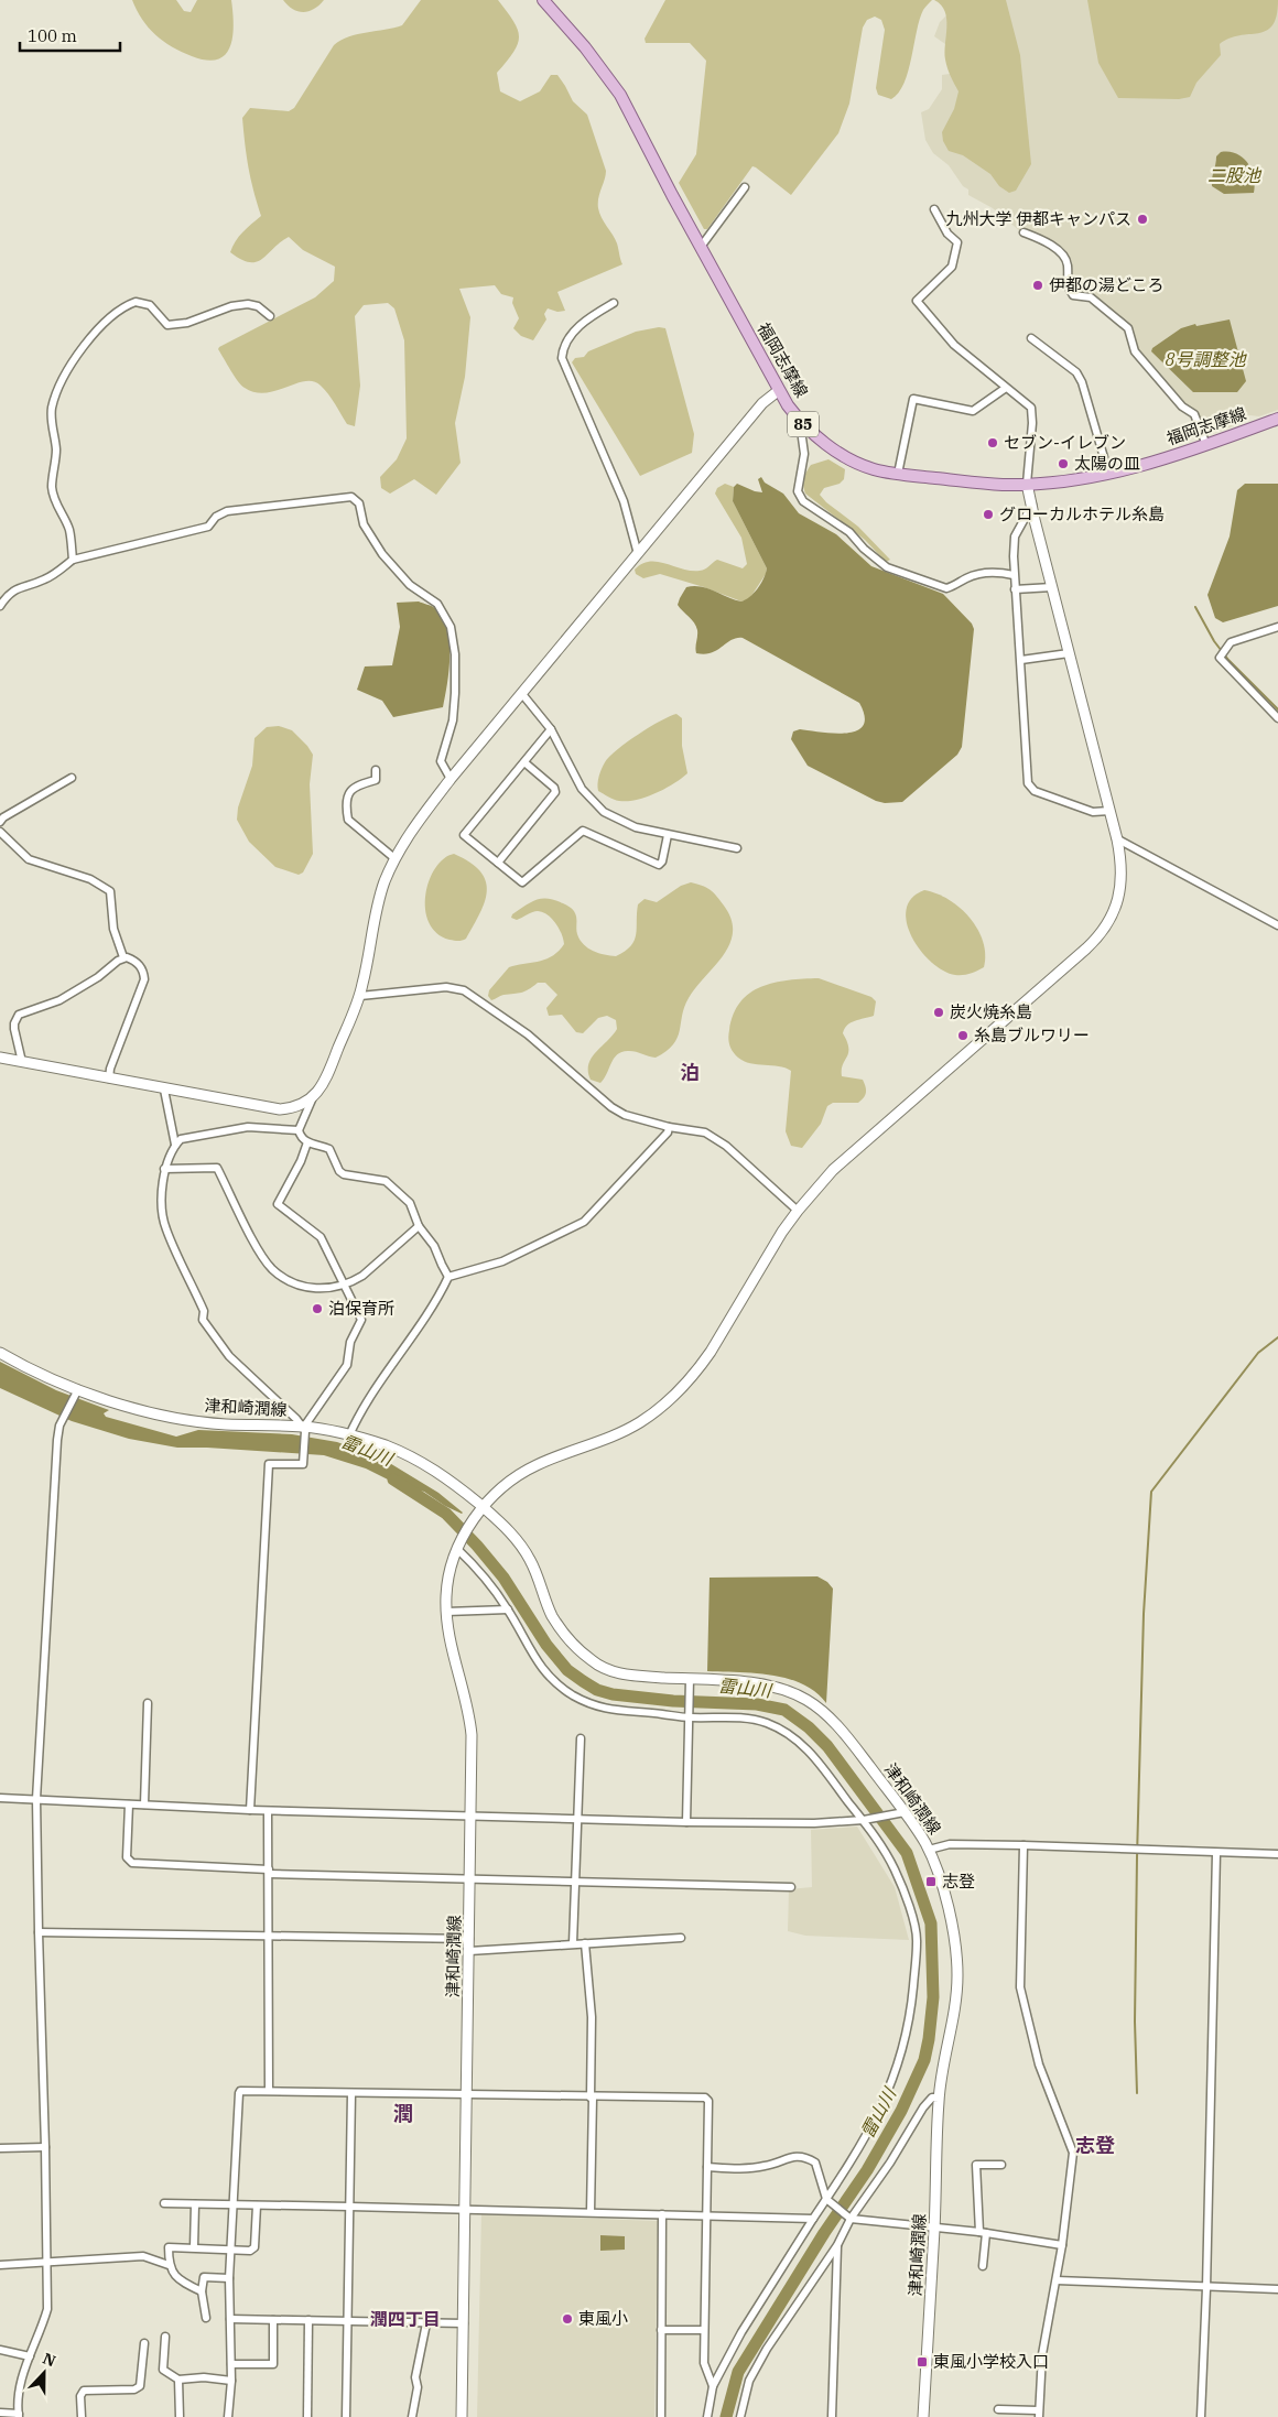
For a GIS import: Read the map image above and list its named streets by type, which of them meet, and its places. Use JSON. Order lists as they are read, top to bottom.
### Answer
{
  "streets": {
    "main road": ["福岡志摩線", "85", "津和崎潤線"]
  },
  "districts": [
    "泊",
    "潤",
    "志登",
    "潤四丁目"
  ],
  "water": ["二股池", "8号調整池", "雷山川"],
  "places": {
    "other": [
      "九州大学 伊都キャンパス",
      "伊都の湯どころ",
      "セブン-イレブン",
      "太陽の皿",
      "グローカルホテル糸島",
      "炭火焼糸島",
      "糸島ブルワリー",
      "泊保育所",
      "東風小"
    ],
    "transit": ["志登", "東風小学校入口"]
  },
  "scale_bar": "100 m",
  "north": "top"
}
